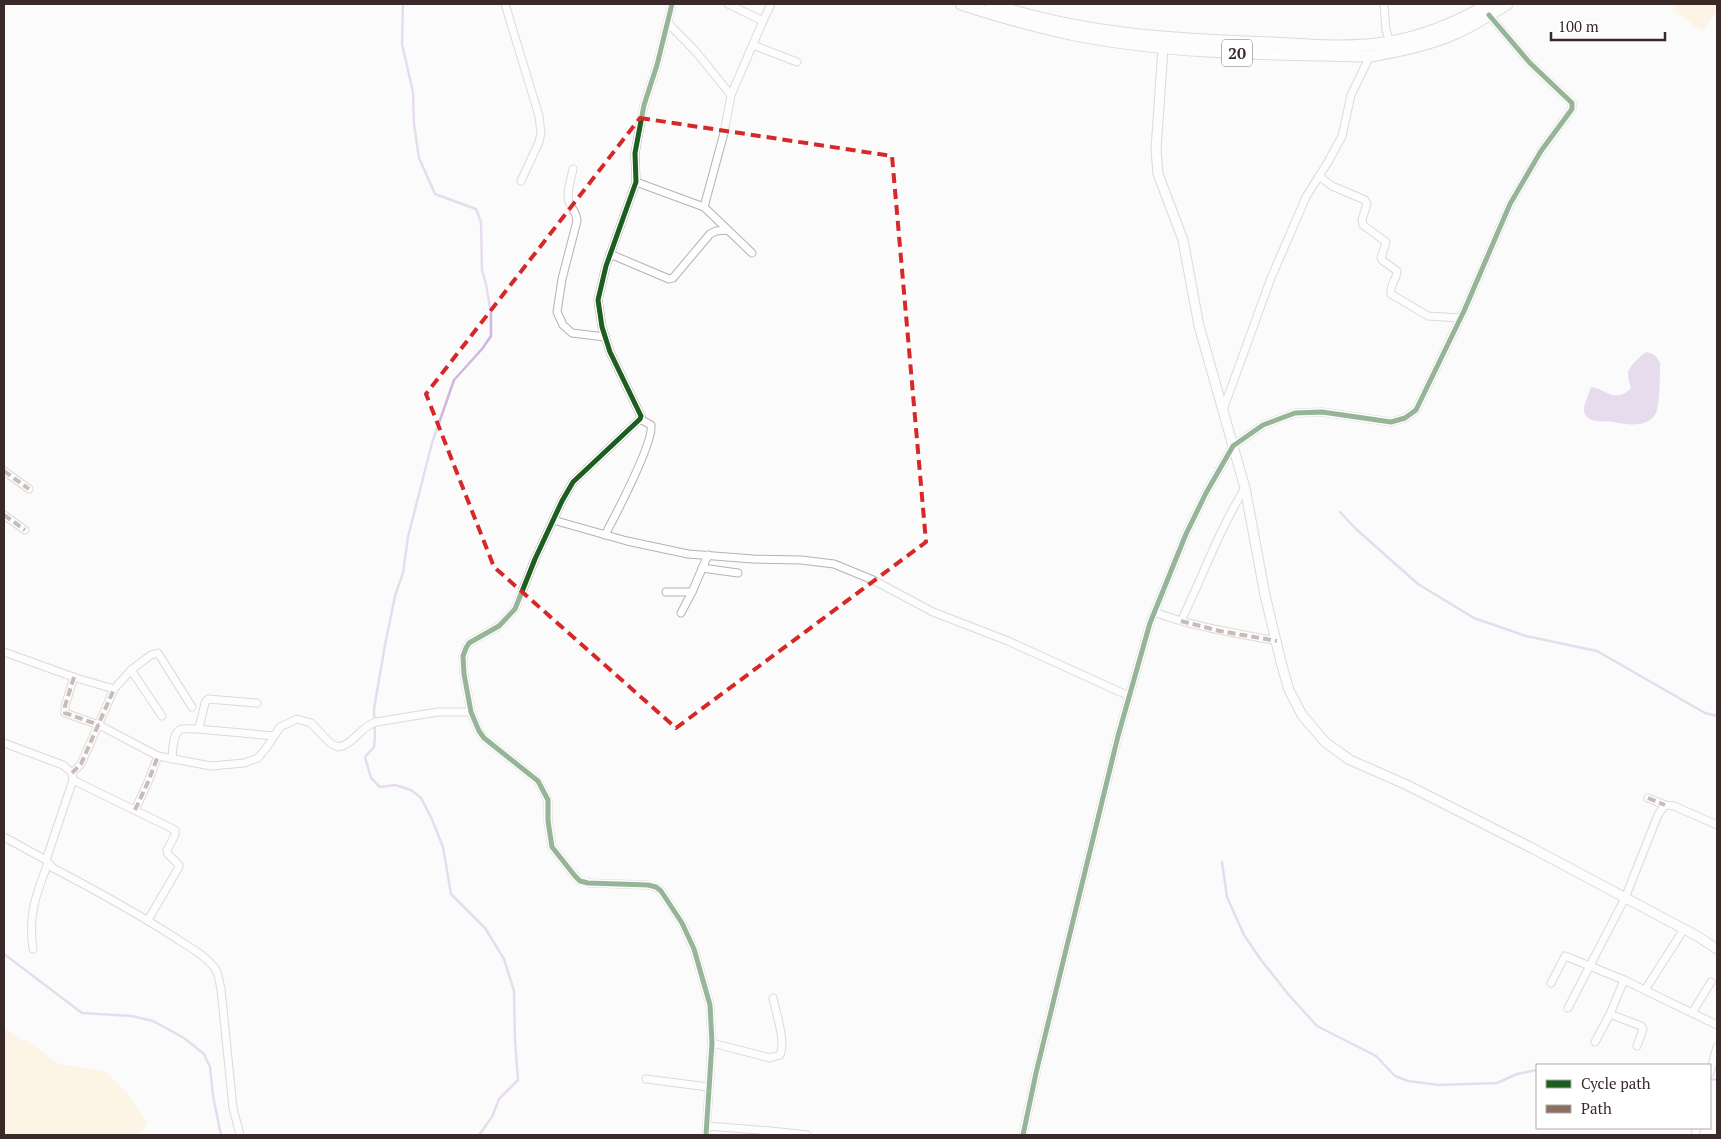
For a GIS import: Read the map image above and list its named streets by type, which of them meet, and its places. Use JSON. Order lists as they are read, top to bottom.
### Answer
{
  "streets": {
    "highway": ["20"]
  },
  "legend": ["Cycle path", "Path"],
  "scale_bar": "100 m"
}
